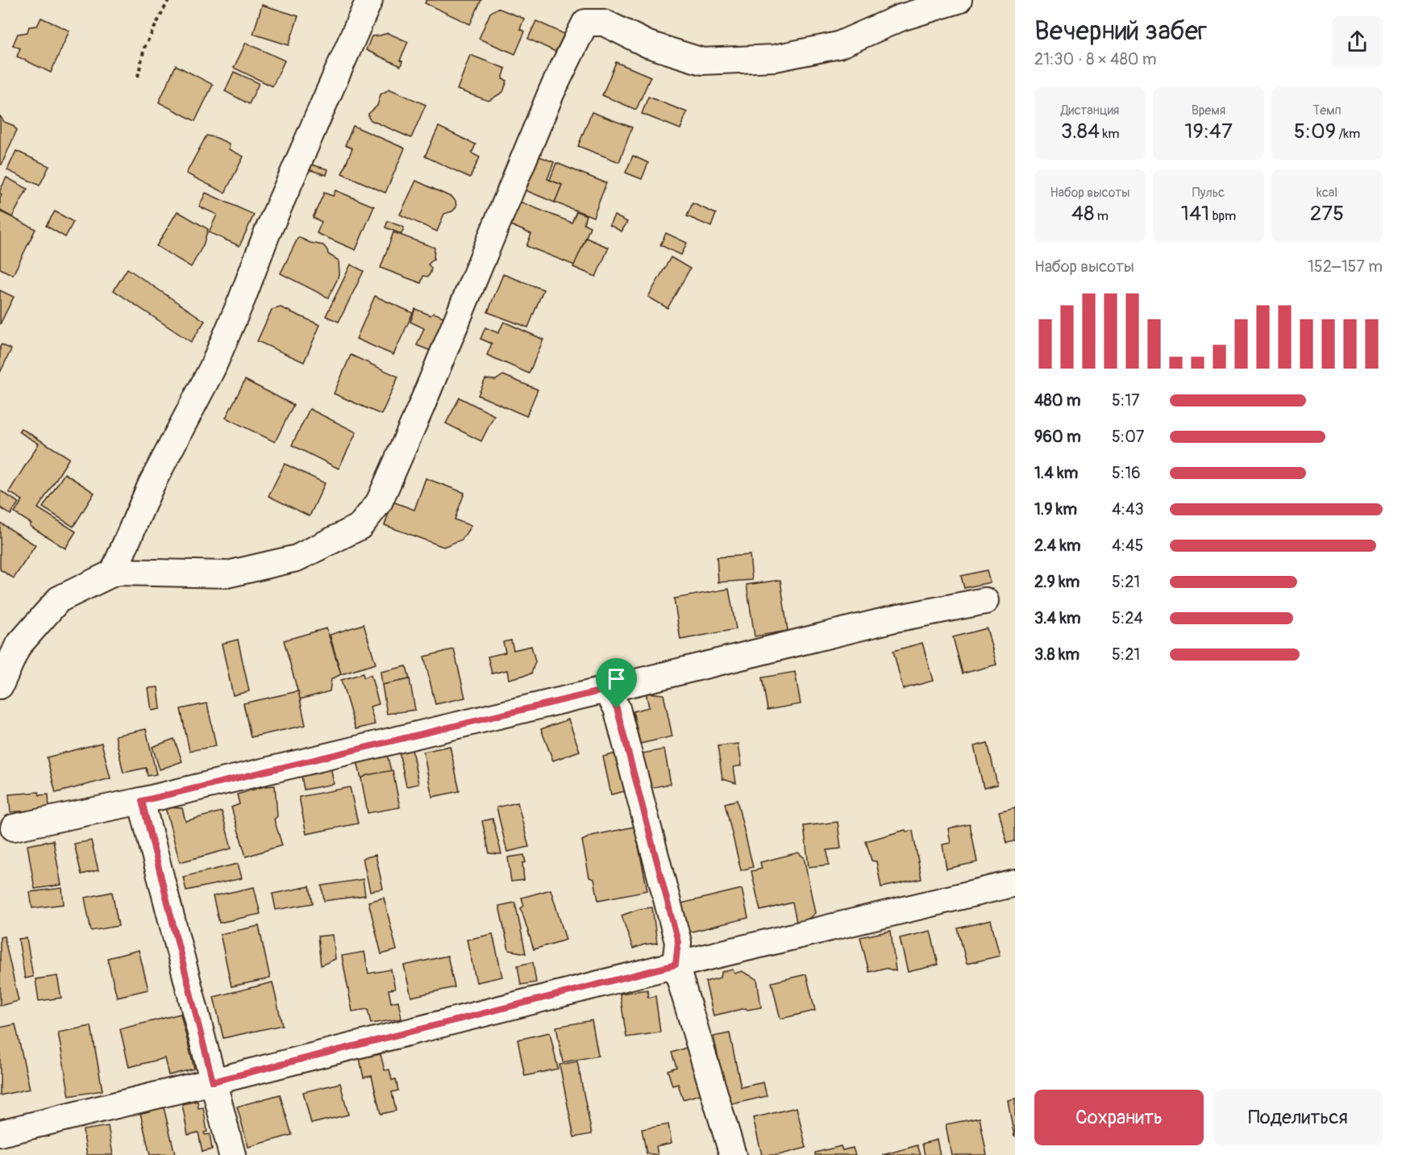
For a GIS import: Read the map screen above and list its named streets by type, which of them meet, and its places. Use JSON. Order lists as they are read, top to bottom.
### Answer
{
  "page": {
    "heading": ["Вечерний забег", "21:30 · 8 × 480 m"],
    "stats": [
      ["Дистанция", "3.84 km"],
      ["Время", "19:47"],
      ["Темп", "5:09 /km"],
      ["Набор высоты", "48 m"],
      ["Пульс", "141 bpm"],
      ["kcal", "275"]
    ],
    "chart": ["Набор высоты", "152–157 m"],
    "list": [
      {
        "name": "480 m",
        "note": "5:17"
      },
      {
        "name": "960 m",
        "note": "5:07"
      },
      {
        "name": "1.4 km",
        "note": "5:16"
      },
      {
        "name": "1.9 km",
        "note": "4:43"
      },
      {
        "name": "2.4 km",
        "note": "4:45"
      },
      {
        "name": "2.9 km",
        "note": "5:21"
      },
      {
        "name": "3.4 km",
        "note": "5:24"
      },
      {
        "name": "3.8 km",
        "note": "5:21"
      }
    ],
    "buttons": ["Сохранить", "Поделиться"]
  }
}
